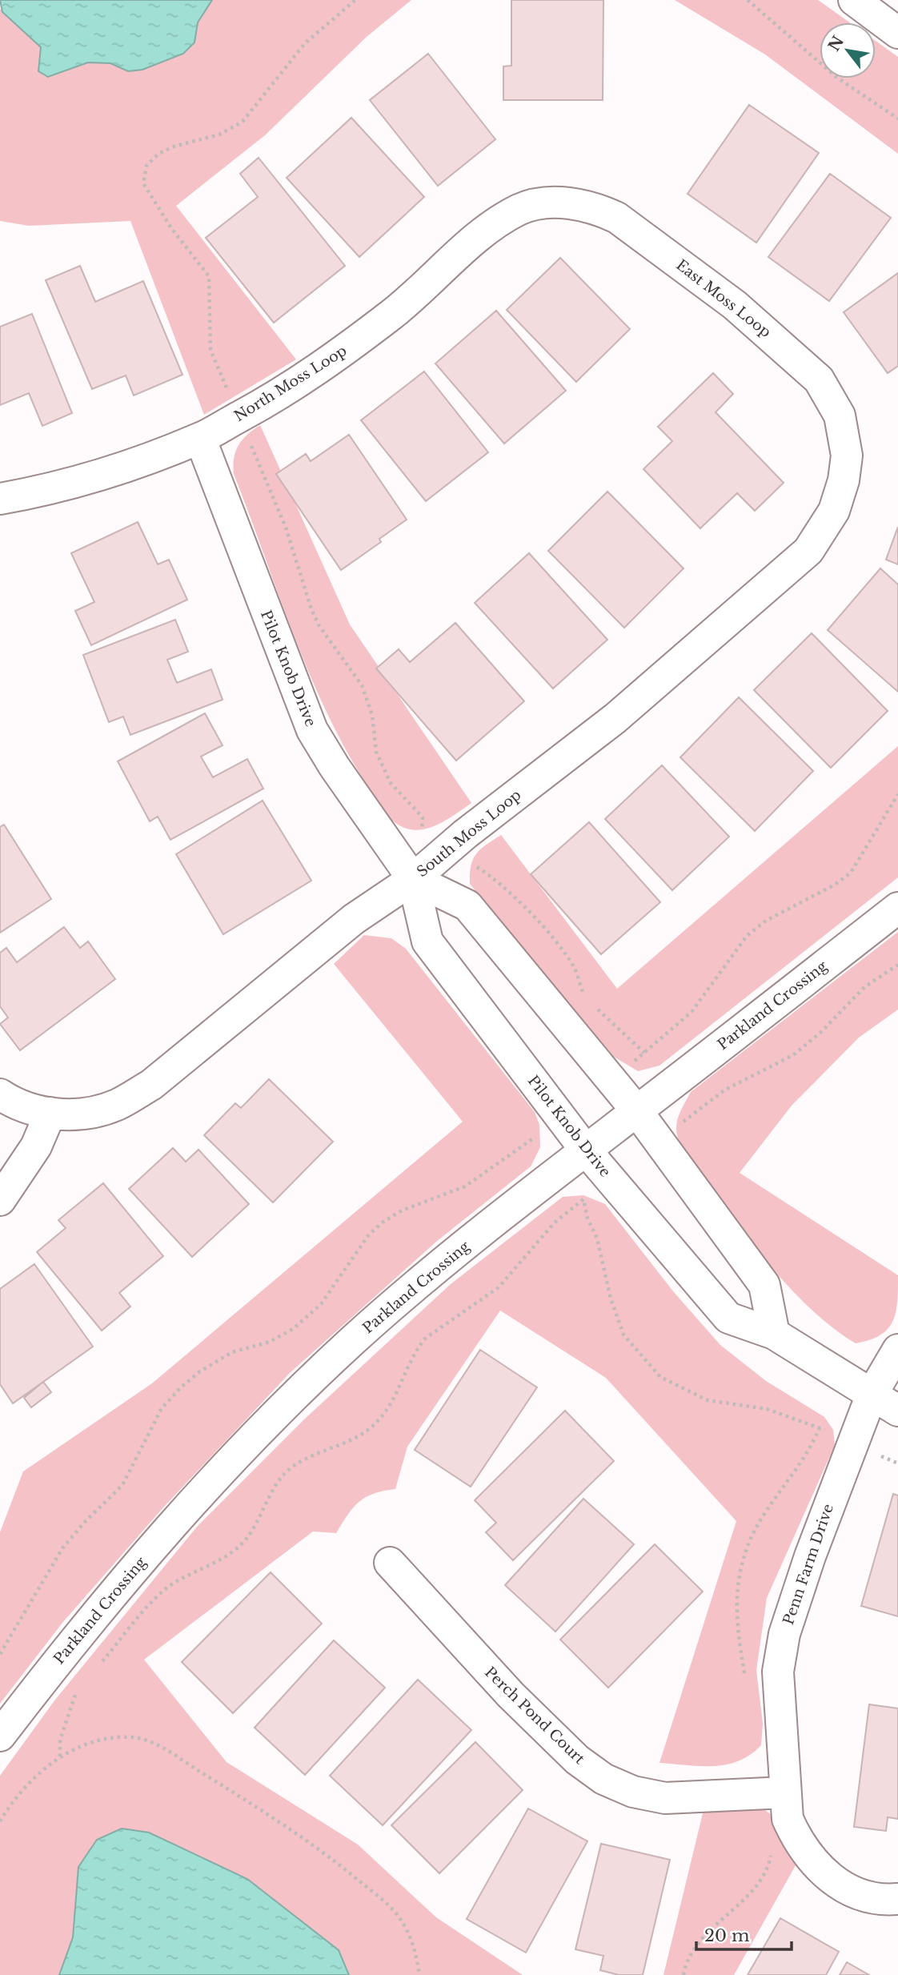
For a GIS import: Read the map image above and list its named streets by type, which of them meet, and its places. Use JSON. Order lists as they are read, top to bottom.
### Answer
{
  "streets": {
    "street": [
      "East Moss Loop",
      "North Moss Loop",
      "Pilot Knob Drive",
      "South Moss Loop",
      "Parkland Crossing",
      "Penn Farm Drive",
      "Perch Pond Court"
    ]
  },
  "crossings": [
    ["East Moss Loop", "North Moss Loop"],
    ["East Moss Loop", "South Moss Loop"],
    ["North Moss Loop", "Pilot Knob Drive"],
    ["Pilot Knob Drive", "South Moss Loop"],
    ["Pilot Knob Drive", "Parkland Crossing"],
    ["Pilot Knob Drive", "Penn Farm Drive"],
    ["Penn Farm Drive", "Perch Pond Court"]
  ],
  "scale_bar": "20 m",
  "north": "top left"
}
